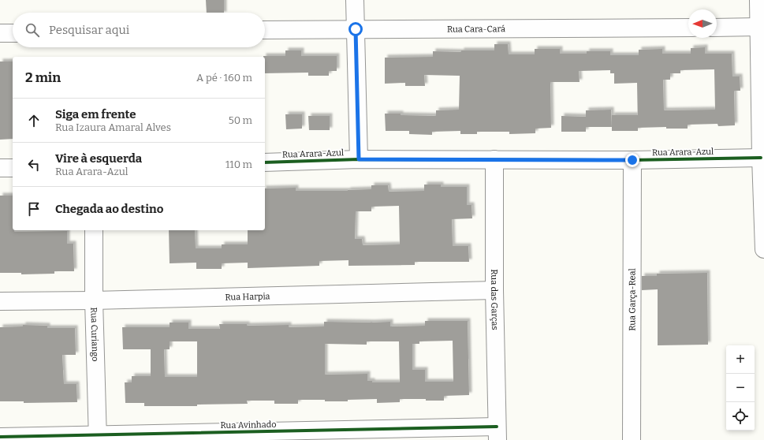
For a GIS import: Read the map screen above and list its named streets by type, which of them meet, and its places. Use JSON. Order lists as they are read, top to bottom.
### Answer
{
  "streets": {
    "street": [
      "Rua Cara-Cará",
      "Rua Arara-Azul",
      "Rua Harpia",
      "Rua das Garças",
      "Rua Garça-Real",
      "Rua Curiango",
      "Rua Avinhado"
    ]
  },
  "crossings": [
    ["Rua Arara-Azul", "Rua das Garças"],
    ["Rua Arara-Azul", "Rua Garça-Real"],
    ["Rua Harpia", "Rua das Garças"],
    ["Rua Harpia", "Rua Curiango"],
    ["Rua das Garças", "Rua Avinhado"],
    ["Rua Curiango", "Rua Avinhado"]
  ],
  "north": "left",
  "page": {
    "search": "Pesquisar aqui",
    "heading": ["2 min", "A pé · 160 m"],
    "list": [
      ["Siga em frente", "Rua Izaura Amaral Alves", "50 m"],
      ["Vire à esquerda", "Rua Arara-Azul", "110 m"],
      "Chegada ao destino"
    ],
    "map_buttons": ["+", "−"]
  }
}
